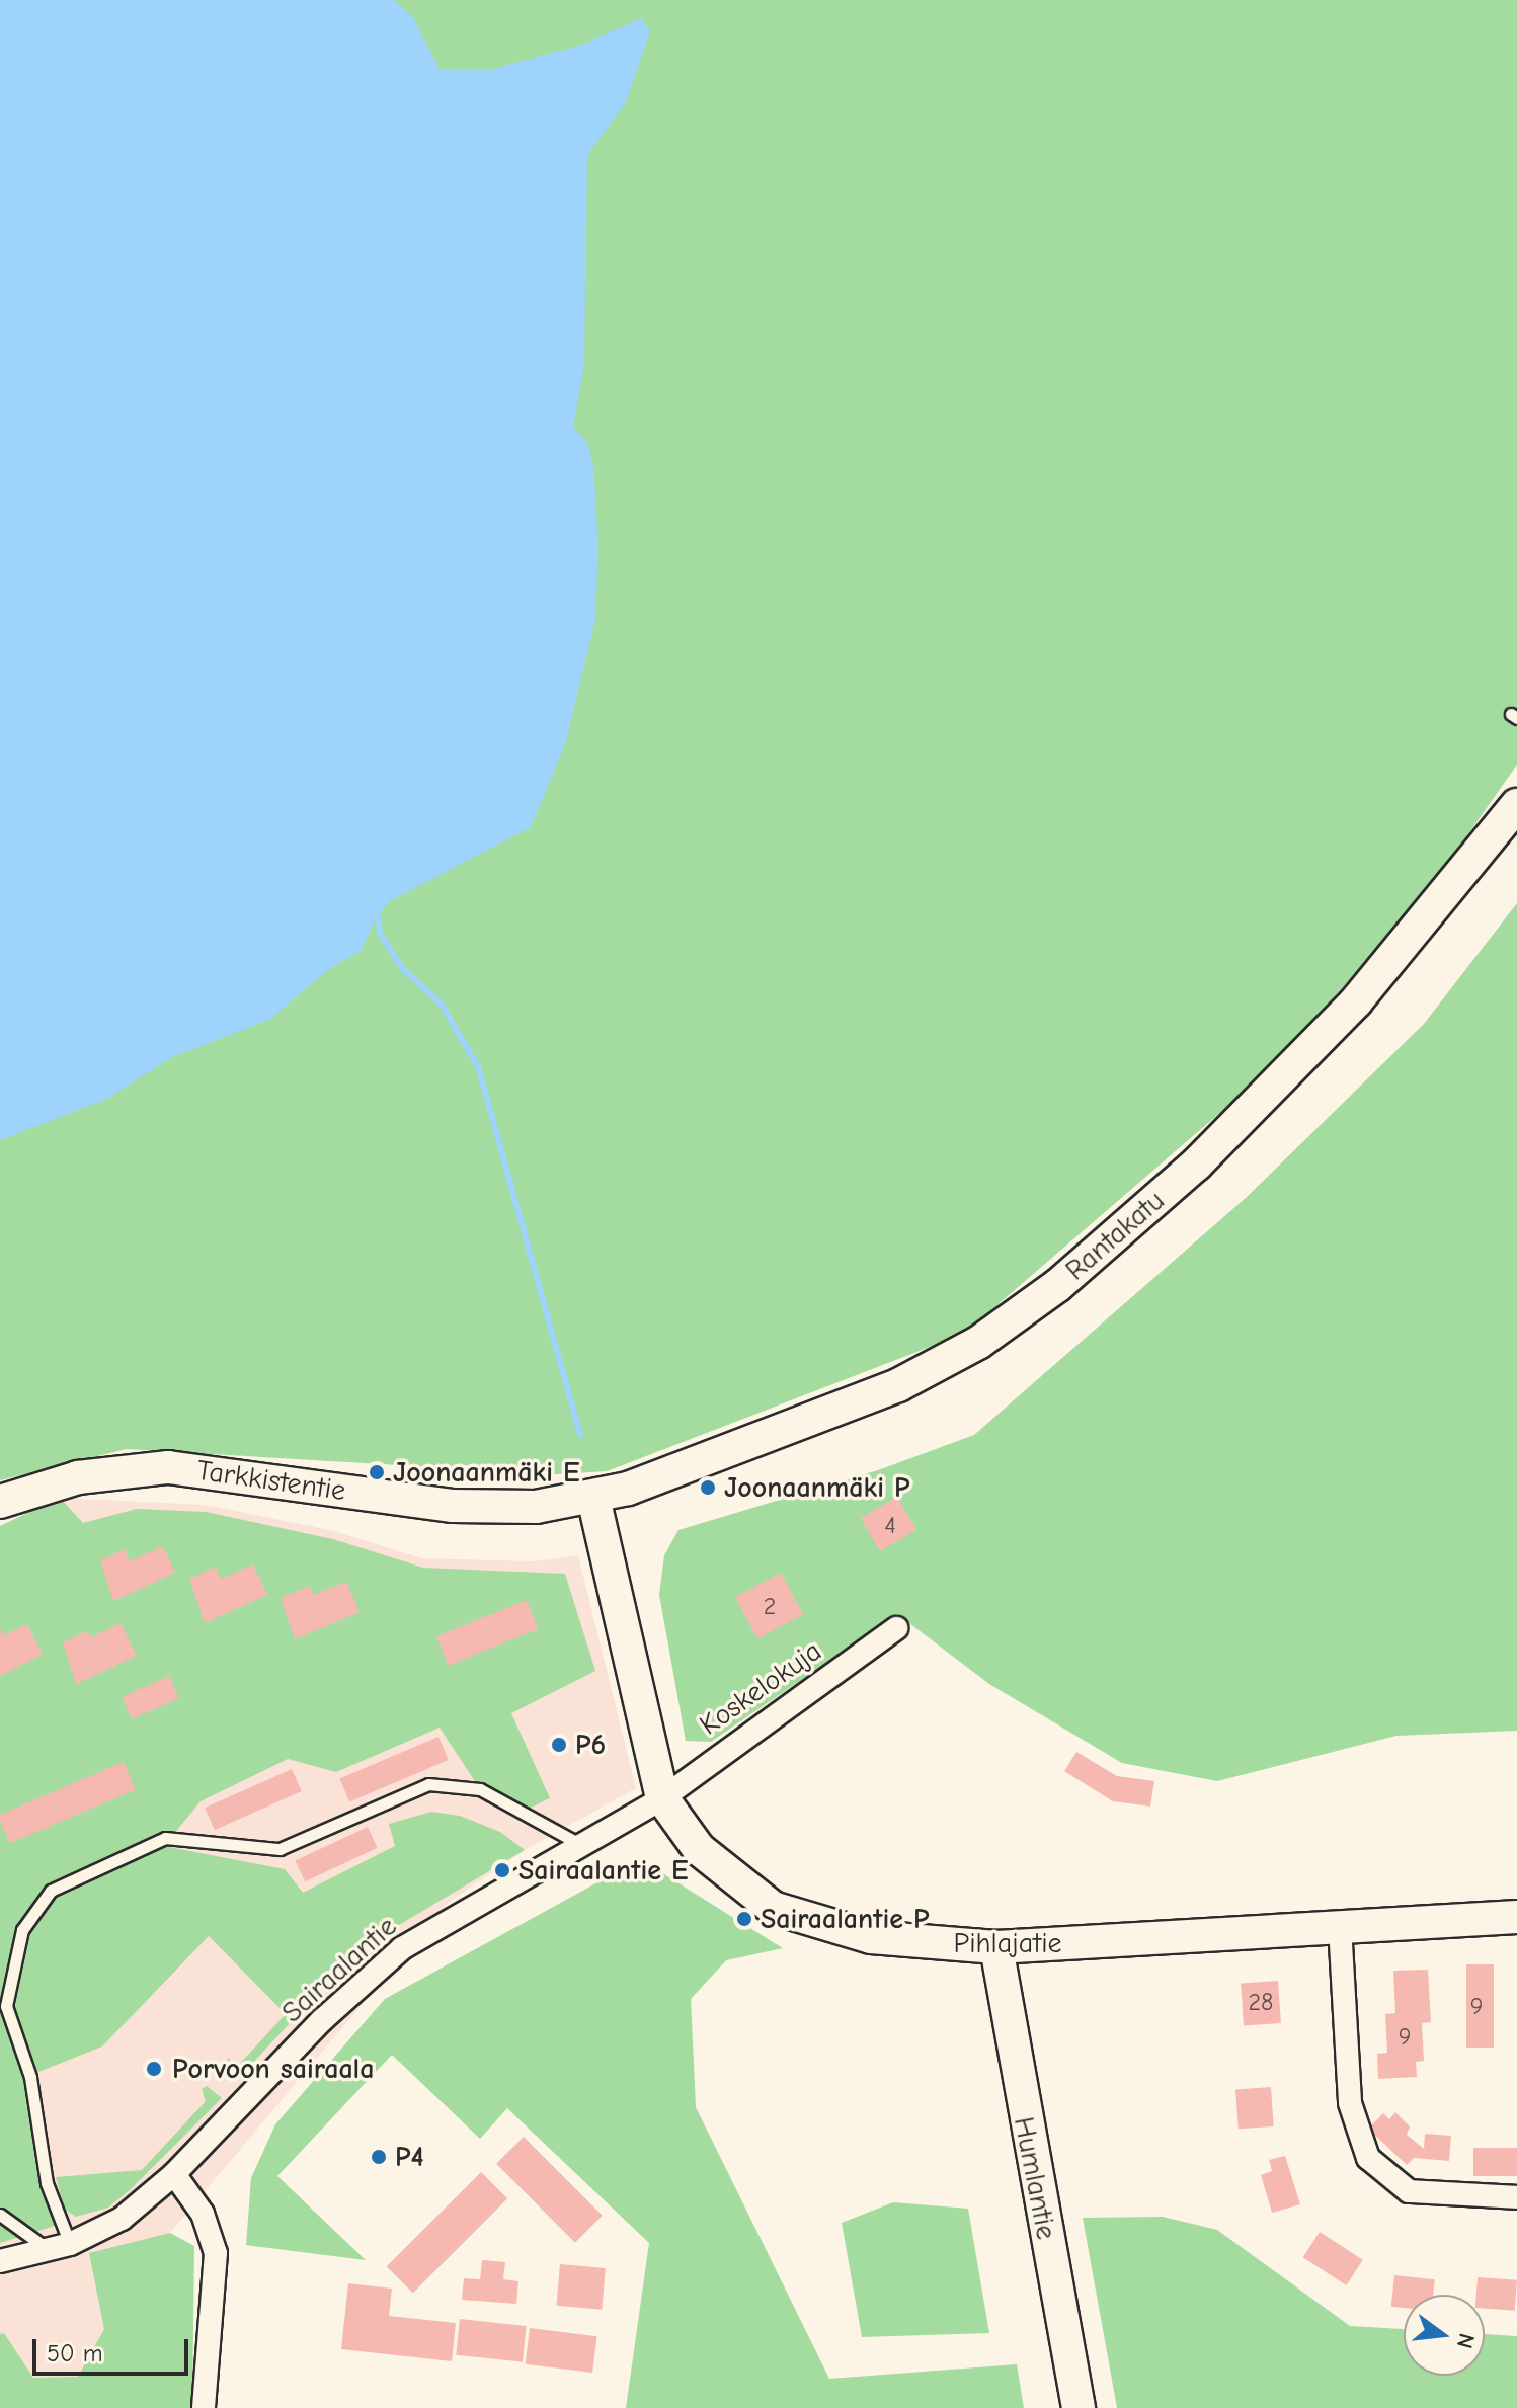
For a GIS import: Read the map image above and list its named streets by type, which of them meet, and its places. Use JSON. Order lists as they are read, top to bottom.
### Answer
{
  "streets": {
    "street": [
      "Rantakatu",
      "Tarkkistentie",
      "Koskelokuja",
      "Pihlajatie",
      "Sairaalantie",
      "Humlantie"
    ]
  },
  "crossings": [
    ["Rantakatu", "Tarkkistentie"],
    ["Rantakatu", "Pihlajatie"],
    ["Tarkkistentie", "Pihlajatie"],
    ["Koskelokuja", "Pihlajatie"],
    ["Koskelokuja", "Sairaalantie"],
    ["Pihlajatie", "Sairaalantie"],
    ["Pihlajatie", "Humlantie"]
  ],
  "places": [
    "Joonaanmäki E",
    "Joonaanmäki P",
    "P6",
    "Sairaalantie E",
    "Sairaalantie P",
    "Porvoon sairaala",
    "P4"
  ],
  "house_numbers": [
    "4",
    "2",
    "28",
    "9",
    "9"
  ],
  "scale_bar": "50 m",
  "north": "right"
}
